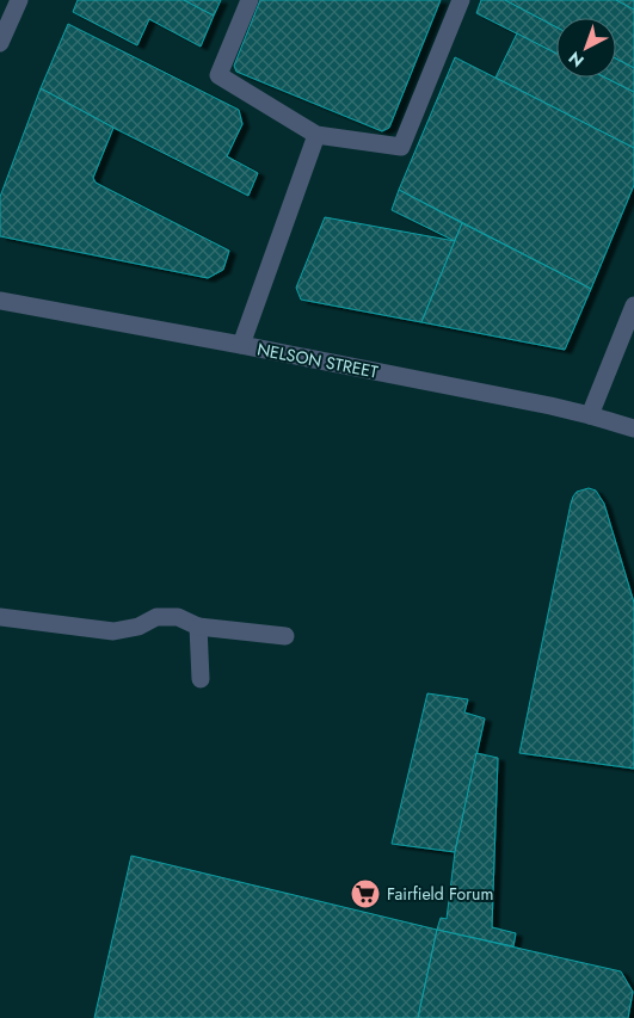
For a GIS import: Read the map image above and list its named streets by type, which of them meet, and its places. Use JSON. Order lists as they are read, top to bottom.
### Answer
{
  "streets": {
    "street": ["NELSON STREET"]
  },
  "places": {
    "supermarket": ["Fairfield Forum"]
  },
  "north": "bottom left"
}
